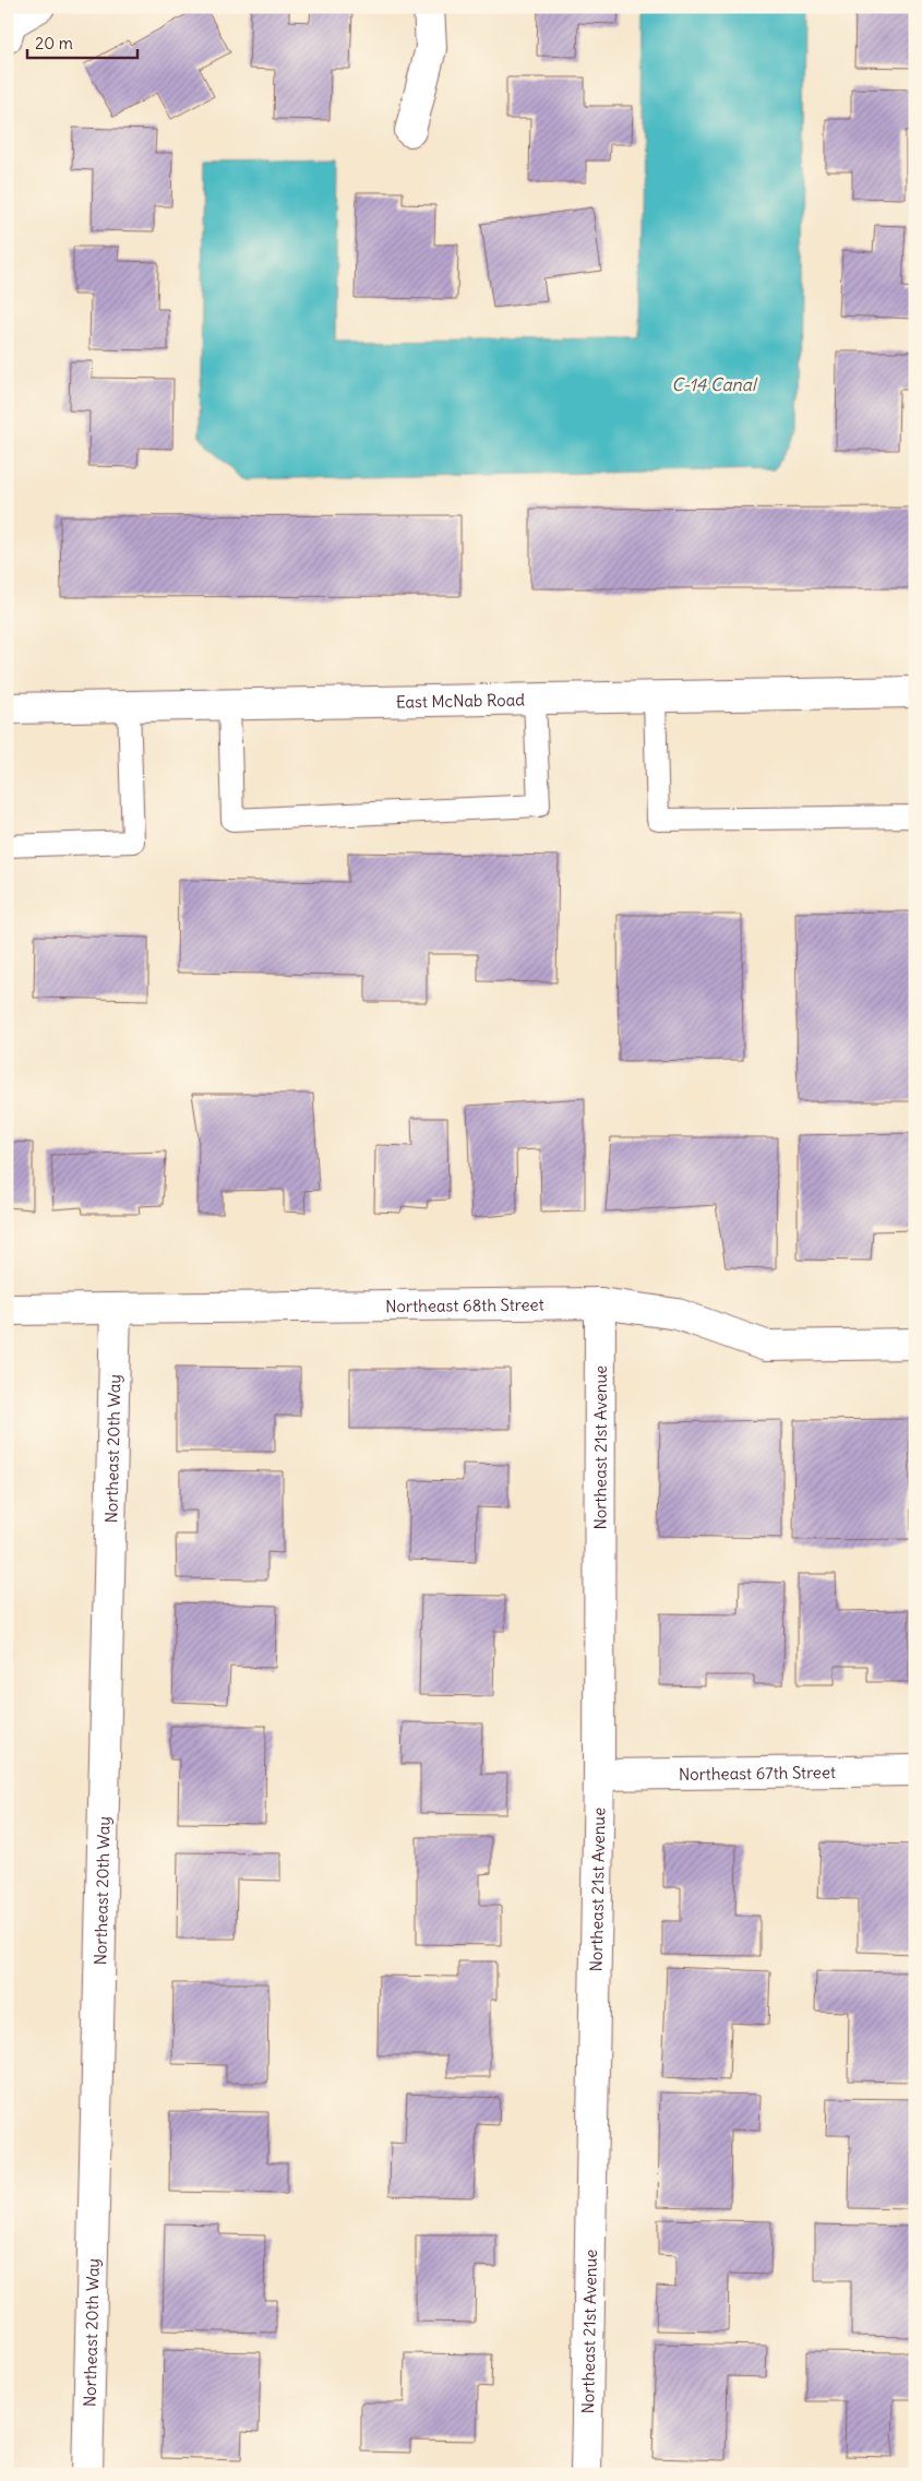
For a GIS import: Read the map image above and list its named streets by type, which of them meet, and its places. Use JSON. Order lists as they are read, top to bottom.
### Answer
{
  "streets": {
    "street": [
      "East McNab Road",
      "Northeast 68th Street",
      "Northeast 21st Avenue",
      "Northeast 20th Way",
      "Northeast 67th Street"
    ]
  },
  "crossings": [
    ["Northeast 68th Street", "Northeast 21st Avenue"],
    ["Northeast 68th Street", "Northeast 20th Way"],
    ["Northeast 21st Avenue", "Northeast 67th Street"]
  ],
  "water": ["C-14 Canal"],
  "scale_bar": "20 m"
}
